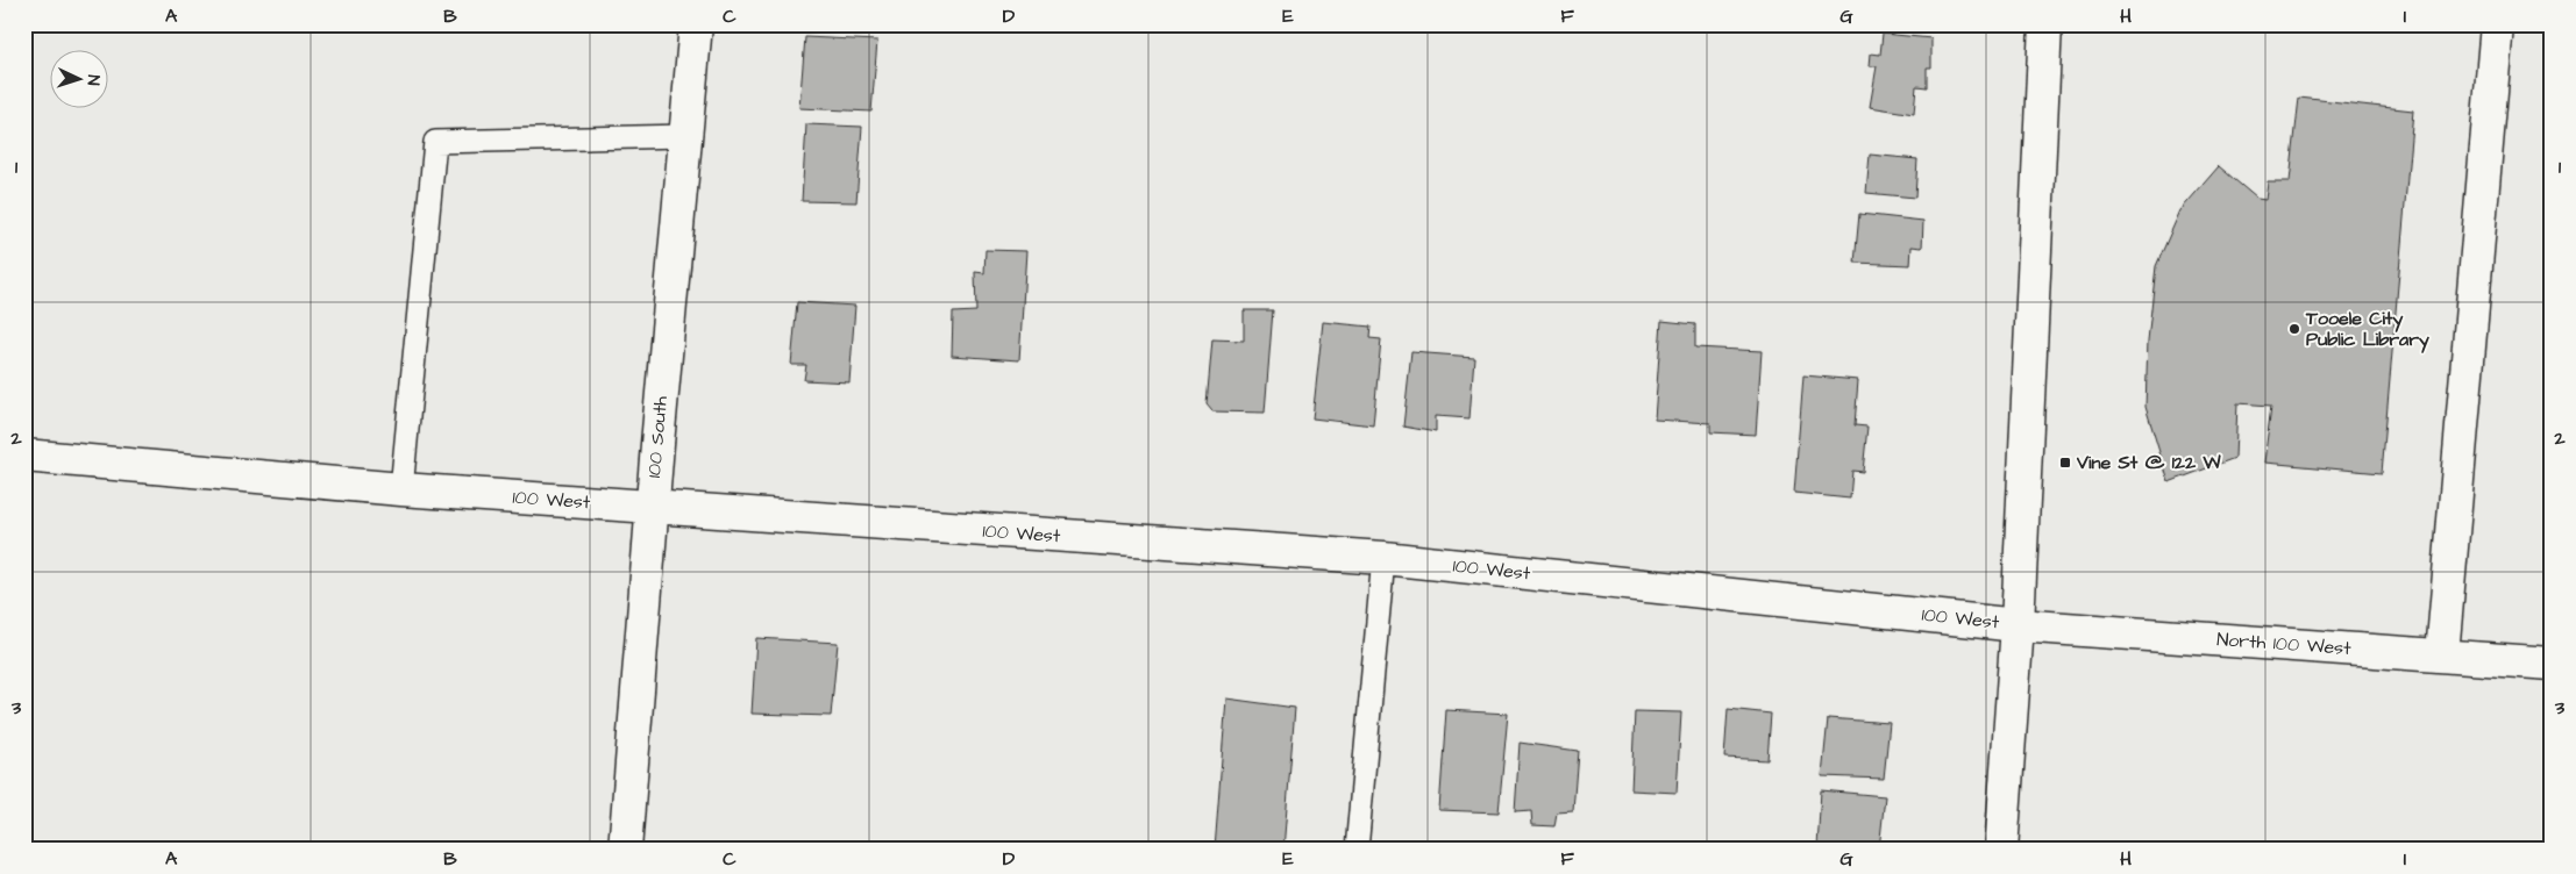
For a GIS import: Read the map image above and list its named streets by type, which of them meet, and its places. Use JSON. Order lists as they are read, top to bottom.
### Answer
{
  "streets": {
    "street": ["100 South", "100 West", "North 100 West"]
  },
  "crossings": [
    ["100 South", "100 West"],
    ["100 West", "North 100 West"]
  ],
  "places": {
    "other": ["Tooele City Public Library"],
    "transit": ["Vine St @ 122 W"]
  },
  "north": "right",
  "grid": {
    "columns": [
      "A",
      "B",
      "C",
      "D",
      "E",
      "F",
      "G",
      "H",
      "I"
    ],
    "rows": ["1", "2", "3"]
  }
}
